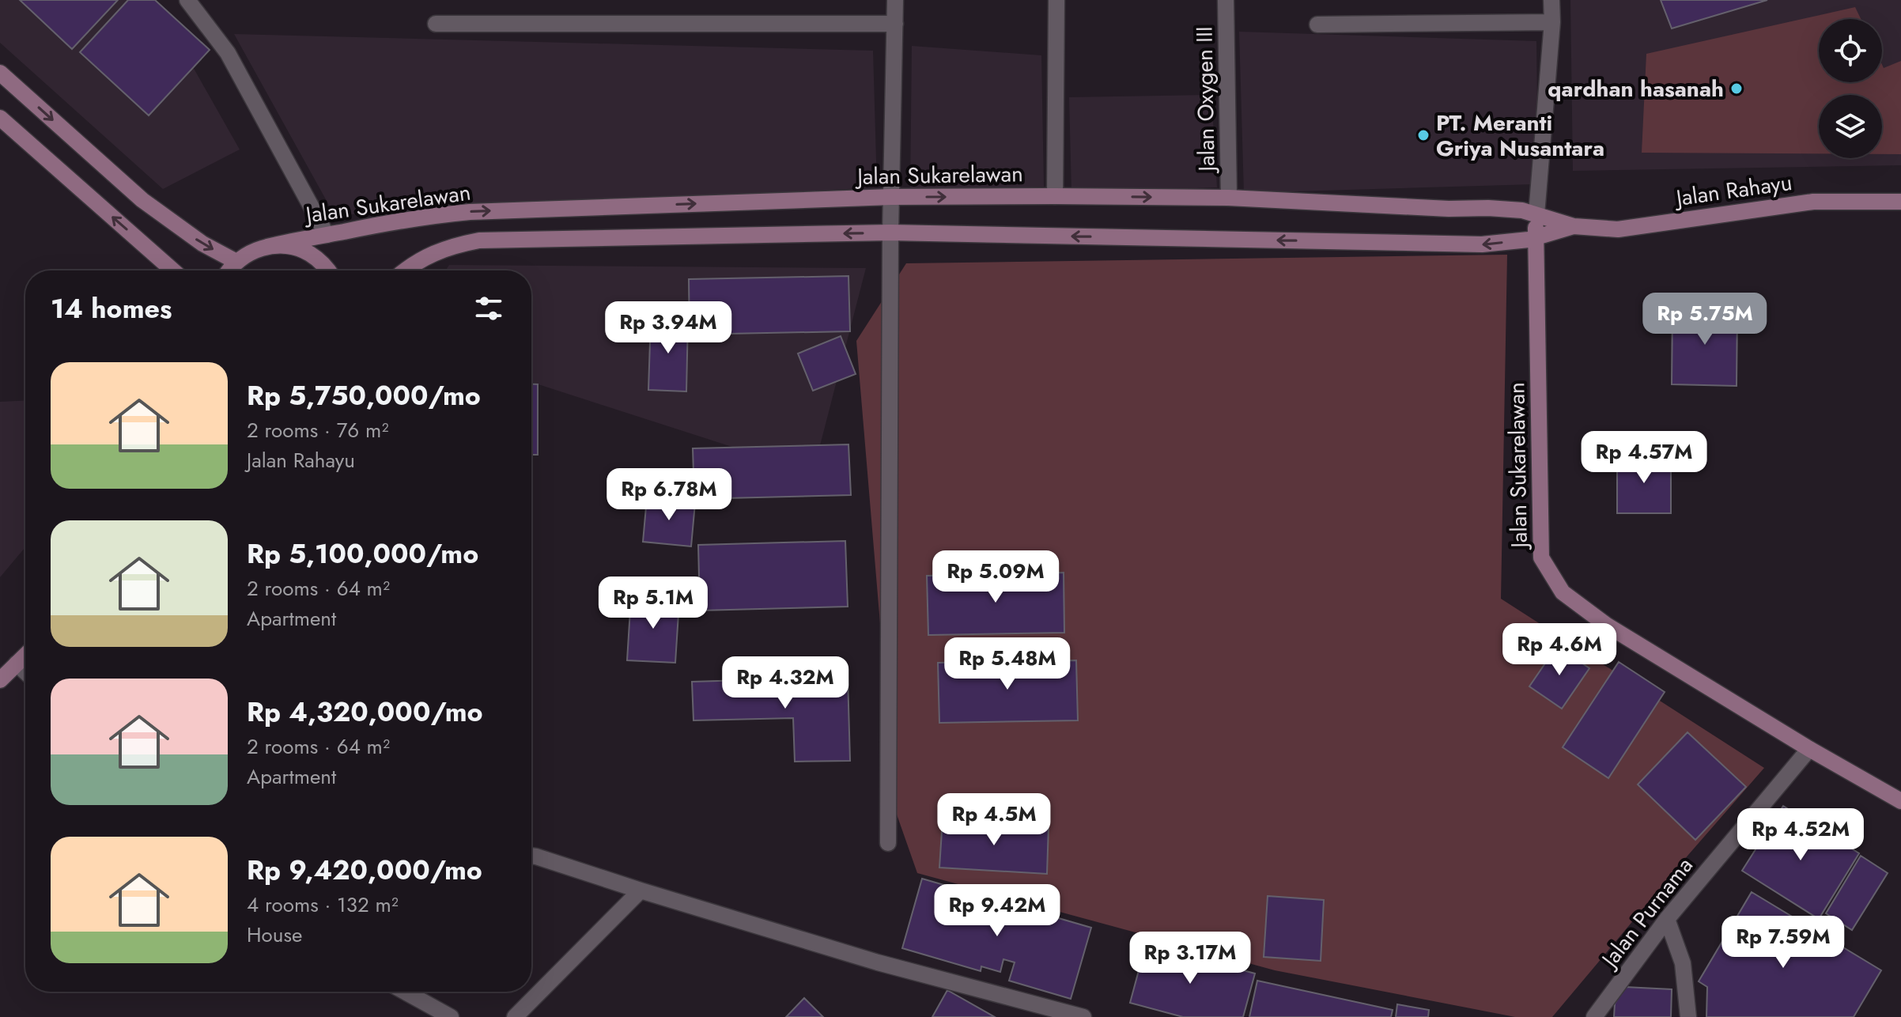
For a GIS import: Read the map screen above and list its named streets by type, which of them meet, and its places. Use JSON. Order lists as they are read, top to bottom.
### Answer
{
  "streets": {
    "main road": ["Jalan Sukarelawan", "Jalan Rahayu"],
    "street": ["Jalan Oxygen III", "Jalan Purnama"]
  },
  "crossings": [
    ["Jalan Oxygen III", "Jalan Sukarelawan"],
    ["Jalan Sukarelawan", "Jalan Rahayu"],
    ["Jalan Sukarelawan", "Jalan Purnama"]
  ],
  "places": ["qardhan hasanah", "PT. Meranti Griya Nusantara"],
  "page": {
    "heading": "14 homes",
    "price": [
      "Rp 5.75M",
      "Rp 3.94M",
      "Rp 4.57M",
      "Rp 6.78M",
      "Rp 5.09M",
      "Rp 5.1M",
      "Rp 4.6M",
      "Rp 5.48M",
      "Rp 4.32M",
      "Rp 4.5M",
      "Rp 4.52M",
      "Rp 9.42M",
      "Rp 7.59M",
      "Rp 3.17M"
    ],
    "list": [
      {
        "name": "Rp 5,750,000/mo",
        "note": "2 rooms · 76 m² · Jalan Rahayu"
      },
      {
        "name": "Rp 5,100,000/mo",
        "note": "2 rooms · 64 m² · Apartment"
      },
      {
        "name": "Rp 4,320,000/mo",
        "note": "2 rooms · 64 m² · Apartment"
      },
      {
        "name": "Rp 9,420,000/mo",
        "note": "4 rooms · 132 m² · House"
      }
    ]
  }
}
